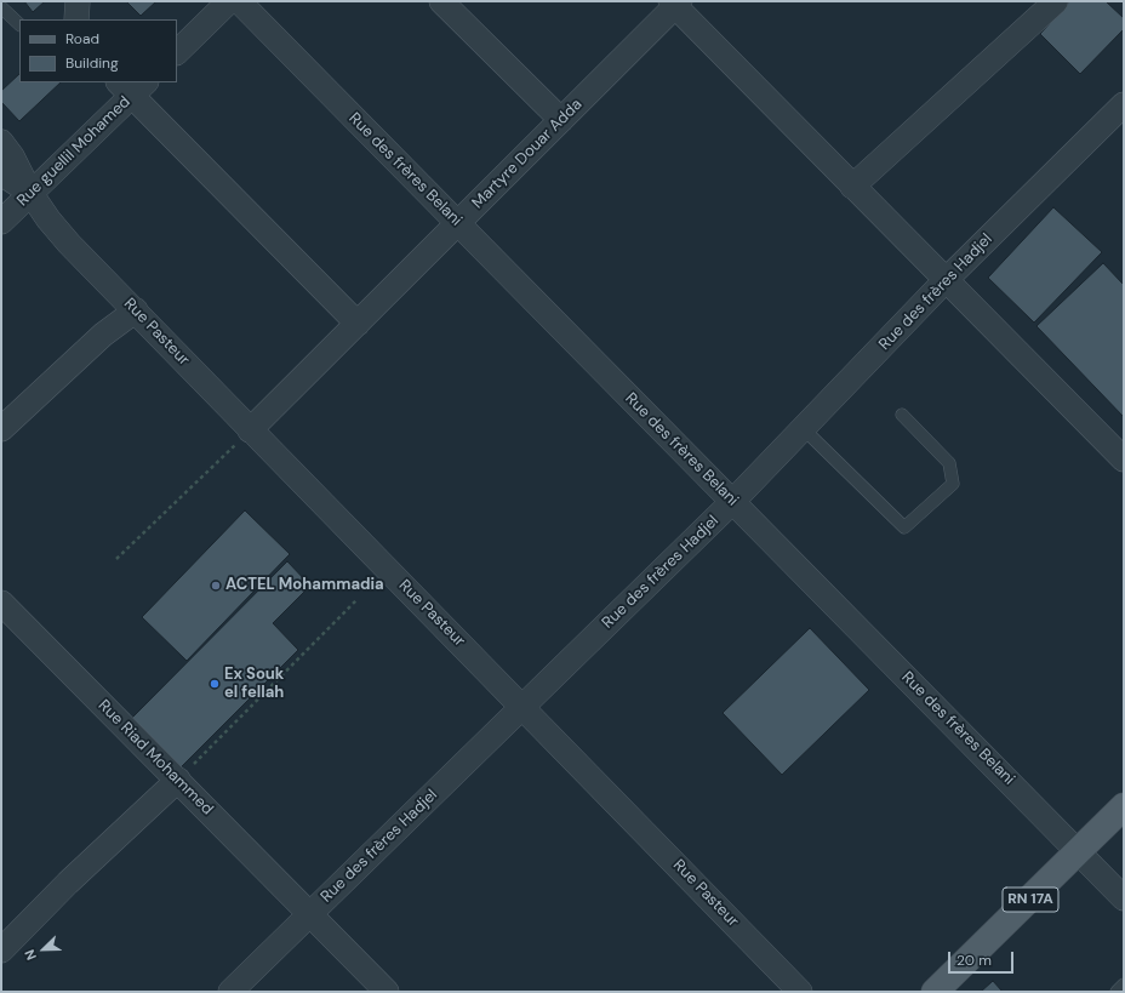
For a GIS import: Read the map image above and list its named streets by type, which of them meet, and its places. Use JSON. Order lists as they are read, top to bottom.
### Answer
{
  "streets": {
    "main road": ["RN 17A"],
    "street": [
      "Rue guellil Mohamed",
      "Martyre Douar Adda",
      "Rue des frères Belani",
      "Rue des frères Hadjel",
      "Rue Pasteur",
      "Rue Riad Mohammed"
    ]
  },
  "crossings": [
    ["Rue guellil Mohamed", "Rue Pasteur"],
    ["Martyre Douar Adda", "Rue des frères Belani"],
    ["Martyre Douar Adda", "Rue Pasteur"],
    ["Rue des frères Belani", "Rue des frères Hadjel"],
    ["Rue des frères Belani", "RN 17A"],
    ["Rue des frères Hadjel", "Rue Pasteur"],
    ["Rue des frères Hadjel", "Rue Riad Mohammed"]
  ],
  "places": ["ACTEL Mohammadia", "Ex Souk el fellah"],
  "legend": ["Road", "Building"],
  "scale_bar": "20 m",
  "north": "bottom left"
}
